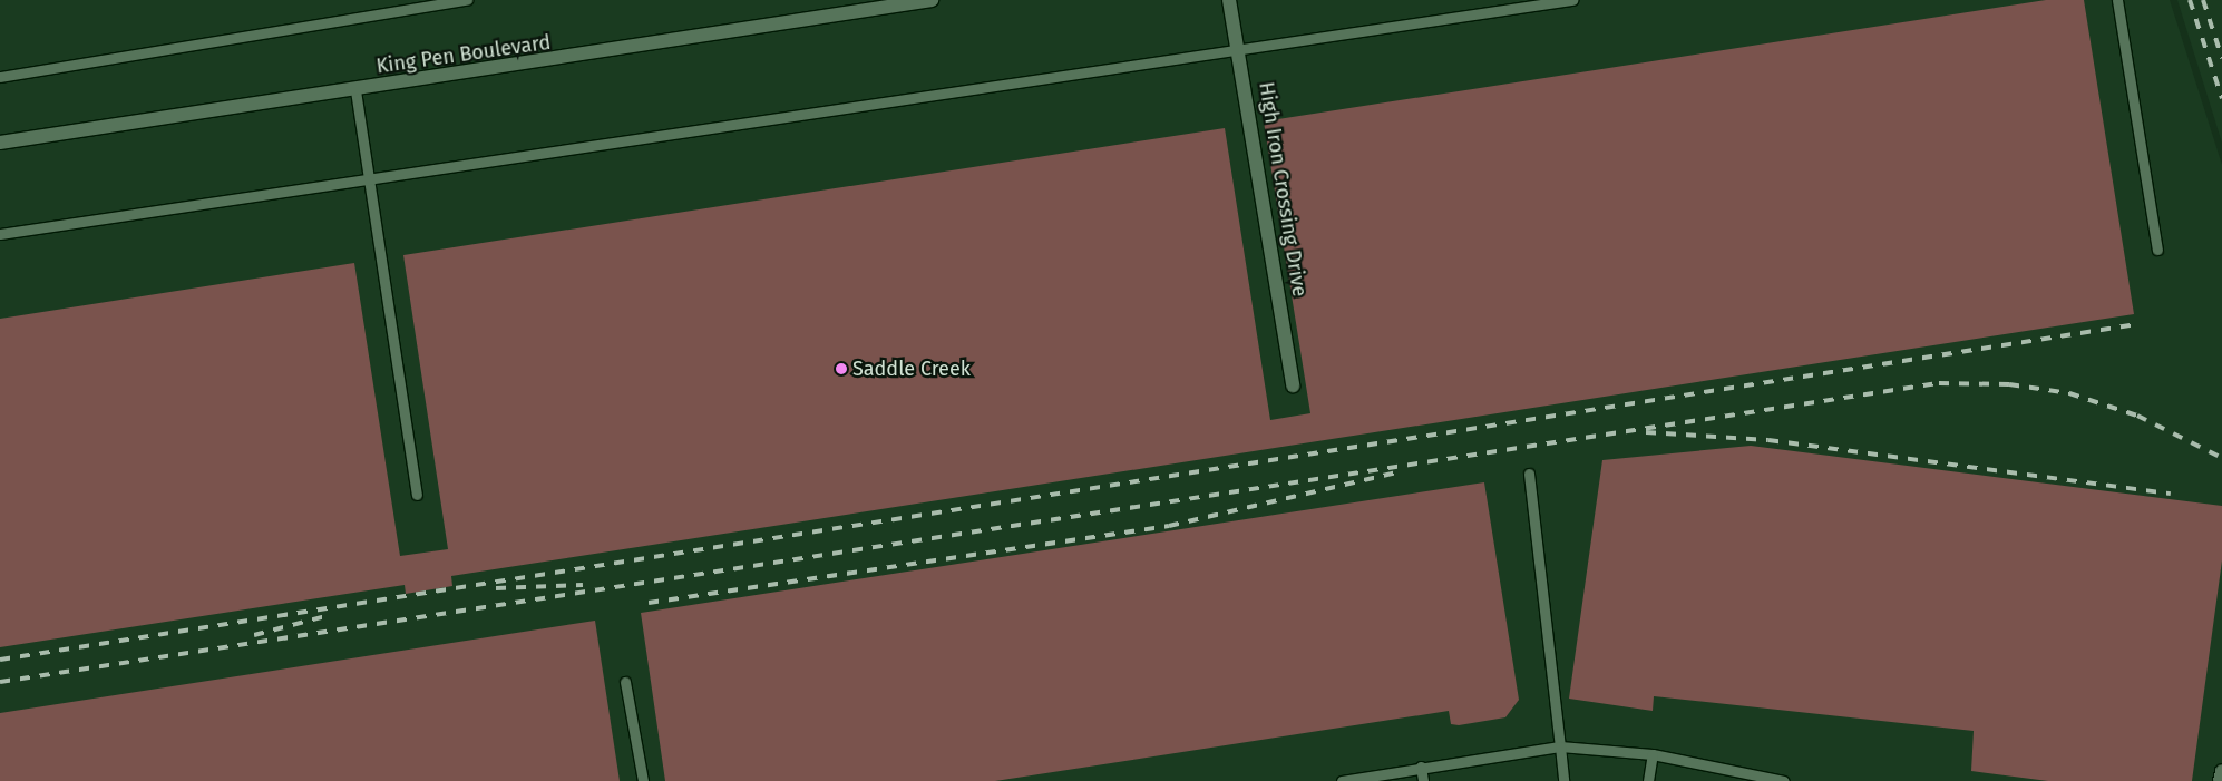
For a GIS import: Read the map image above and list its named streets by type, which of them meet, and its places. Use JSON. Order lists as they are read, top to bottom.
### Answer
{
  "streets": {
    "street": ["King Pen Boulevard", "High Iron Crossing Drive"]
  },
  "places": ["Saddle Creek"]
}
